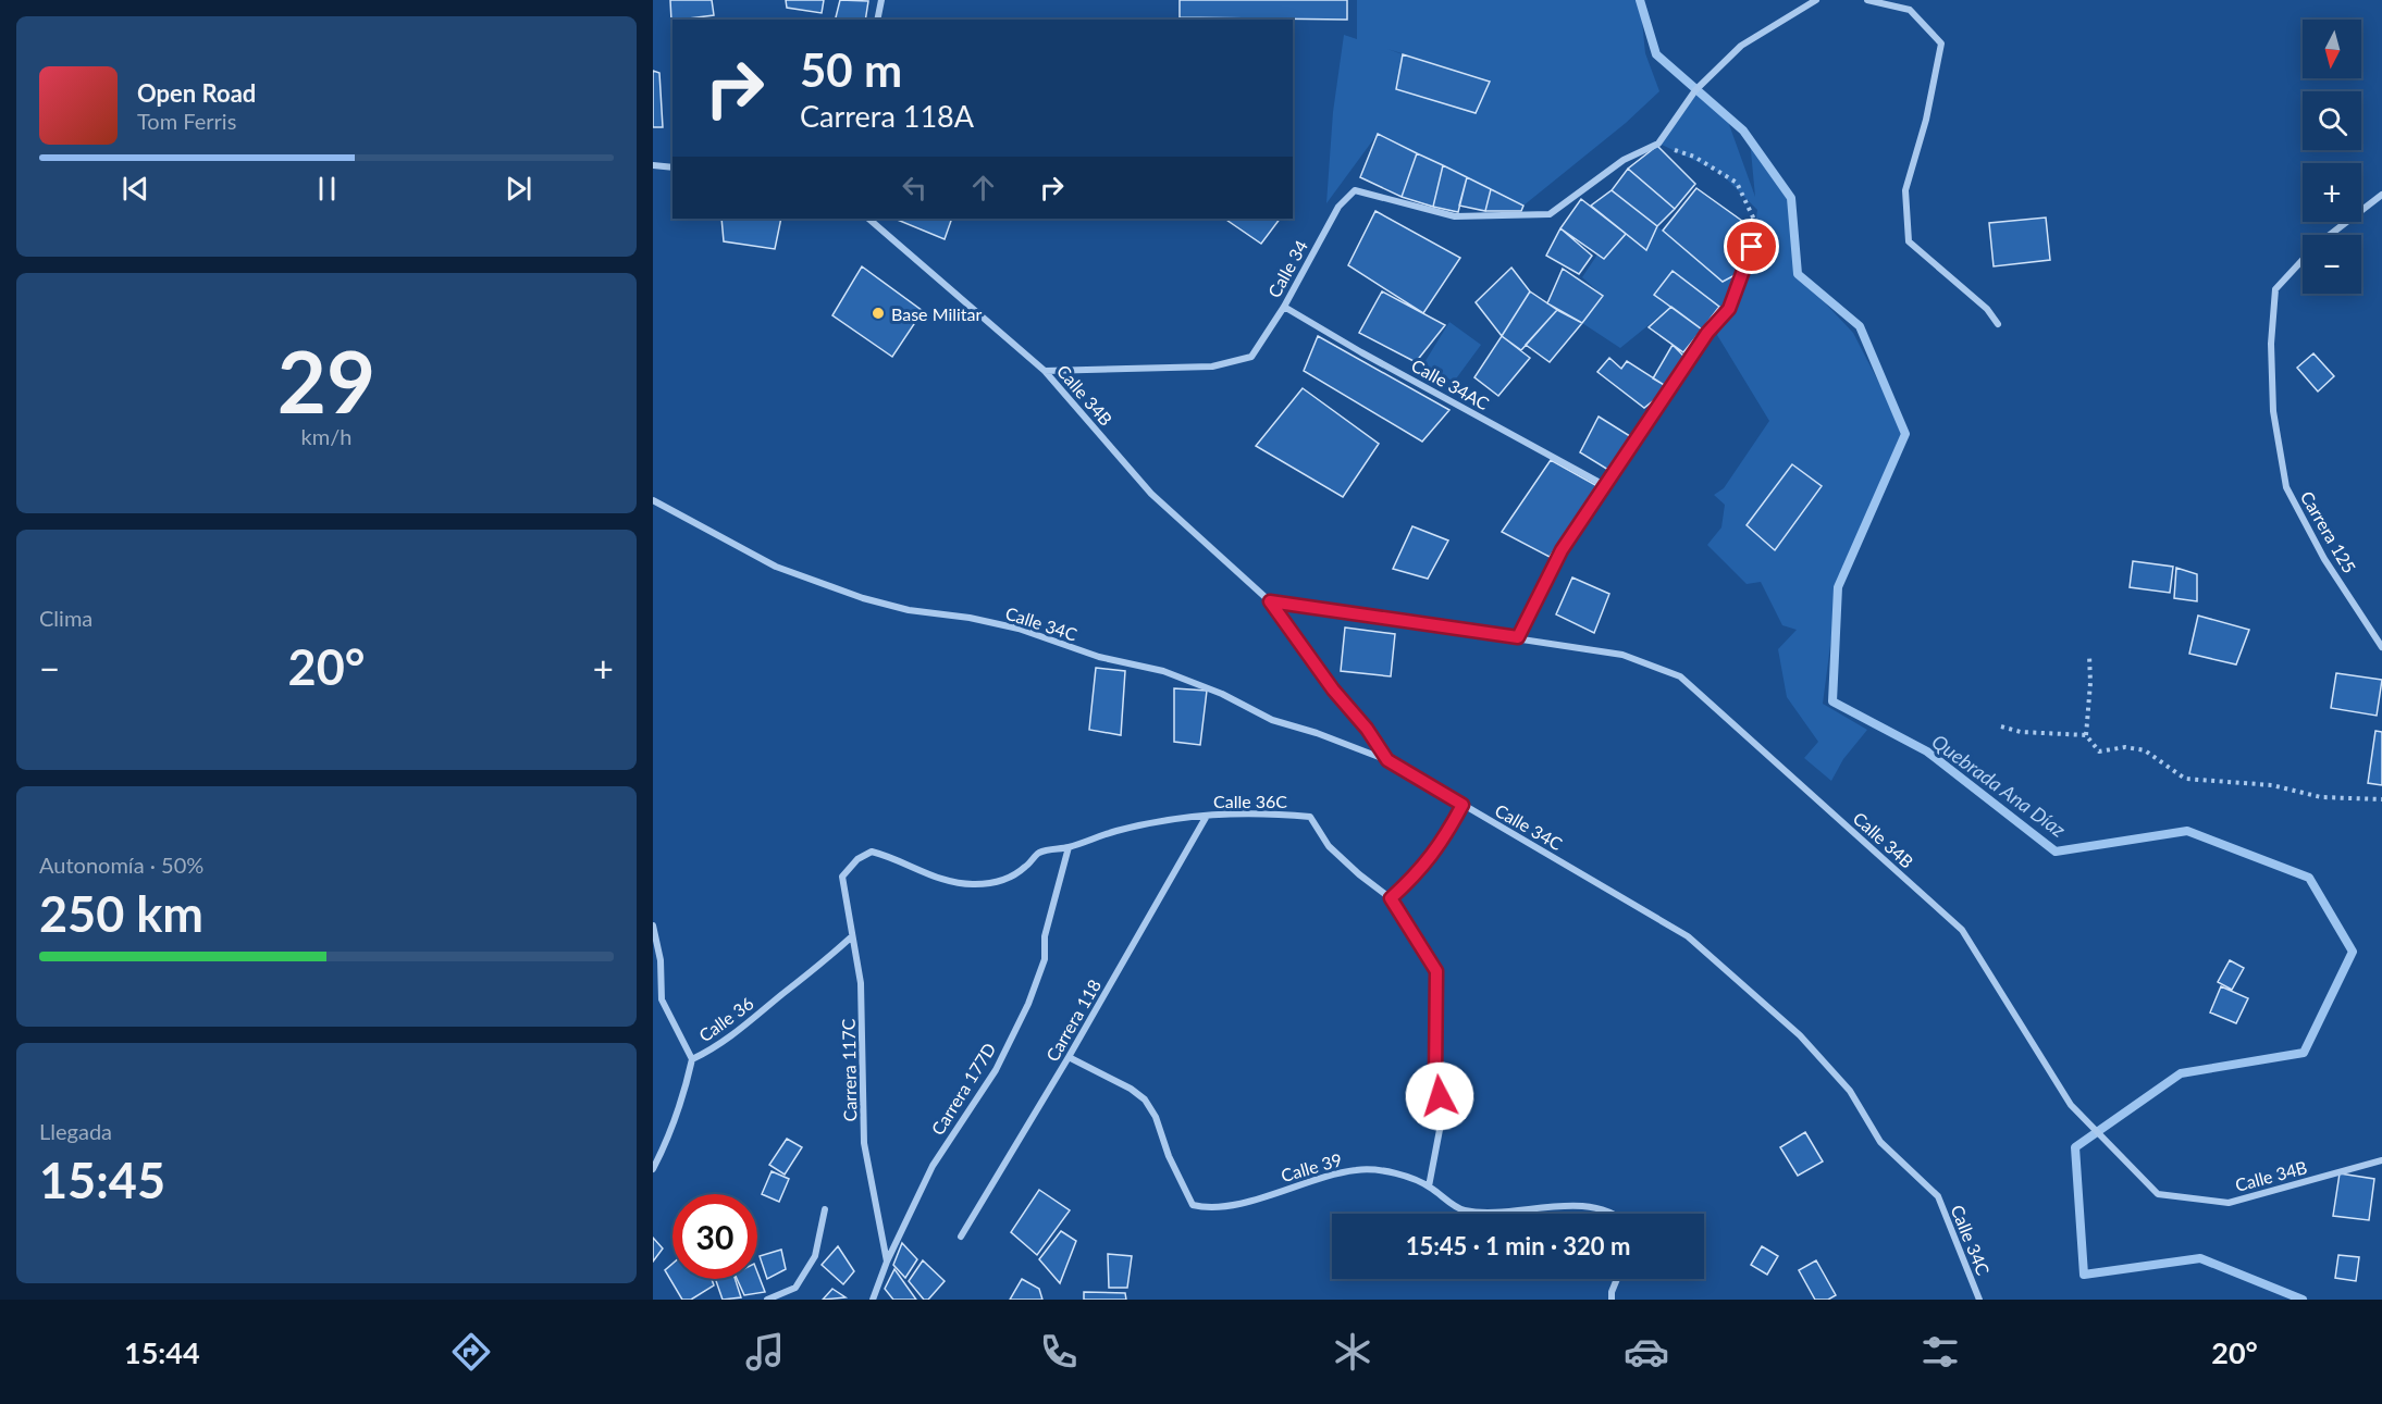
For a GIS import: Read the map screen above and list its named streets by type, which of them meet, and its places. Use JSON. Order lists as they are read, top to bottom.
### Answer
{
  "streets": {
    "street": [
      "Calle 34",
      "Calle 34AC",
      "Calle 34B",
      "Carrera 125",
      "Calle 34C",
      "Calle 36C",
      "Calle 36",
      "Carrera 118",
      "Carrera 117C",
      "Carrera 177D",
      "Calle 39"
    ]
  },
  "crossings": [
    ["Calle 34", "Calle 34AC"],
    ["Calle 34", "Calle 34B"],
    ["Calle 34B", "Calle 34C"],
    ["Calle 36C", "Carrera 118"],
    ["Calle 36C", "Carrera 117C"],
    ["Calle 36C", "Carrera 177D"],
    ["Calle 36C", "Calle 39"],
    ["Calle 36", "Carrera 117C"],
    ["Carrera 118", "Calle 39"],
    ["Carrera 117C", "Carrera 177D"]
  ],
  "water": ["Quebrada Ana Díaz"],
  "places": ["Base Militar"],
  "north": "bottom",
  "page": {
    "map_buttons": ["+", "−"],
    "turn": ["50 m", "Carrera 118A"],
    "song": ["Open Road", "Tom Ferris"],
    "tile": [
      ["29", "km/h"],
      "Clima",
      ["Autonomía · 50%", "250 km"],
      ["Llegada", "15:45"]
    ],
    "heat": ["−", "20°", "+"],
    "limit": "30",
    "trip": "15:45 · 1 min · 320 m",
    "tabs": ["15:44", "20°"]
  }
}
